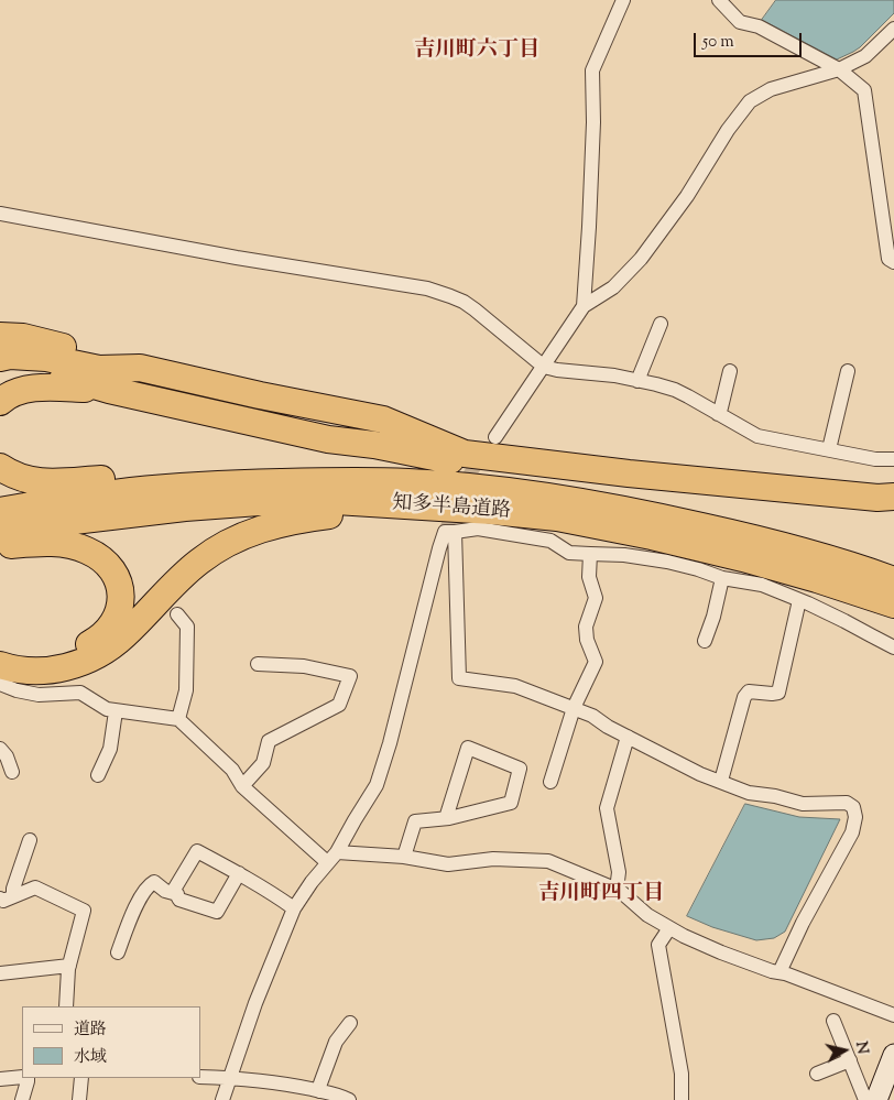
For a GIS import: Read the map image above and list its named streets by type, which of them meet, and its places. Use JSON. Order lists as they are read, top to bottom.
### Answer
{
  "streets": {
    "highway": ["知多半島道路"]
  },
  "districts": ["吉川町六丁目", "吉川町四丁目"],
  "legend": ["道路", "水域"],
  "scale_bar": "50 m",
  "north": "right"
}
